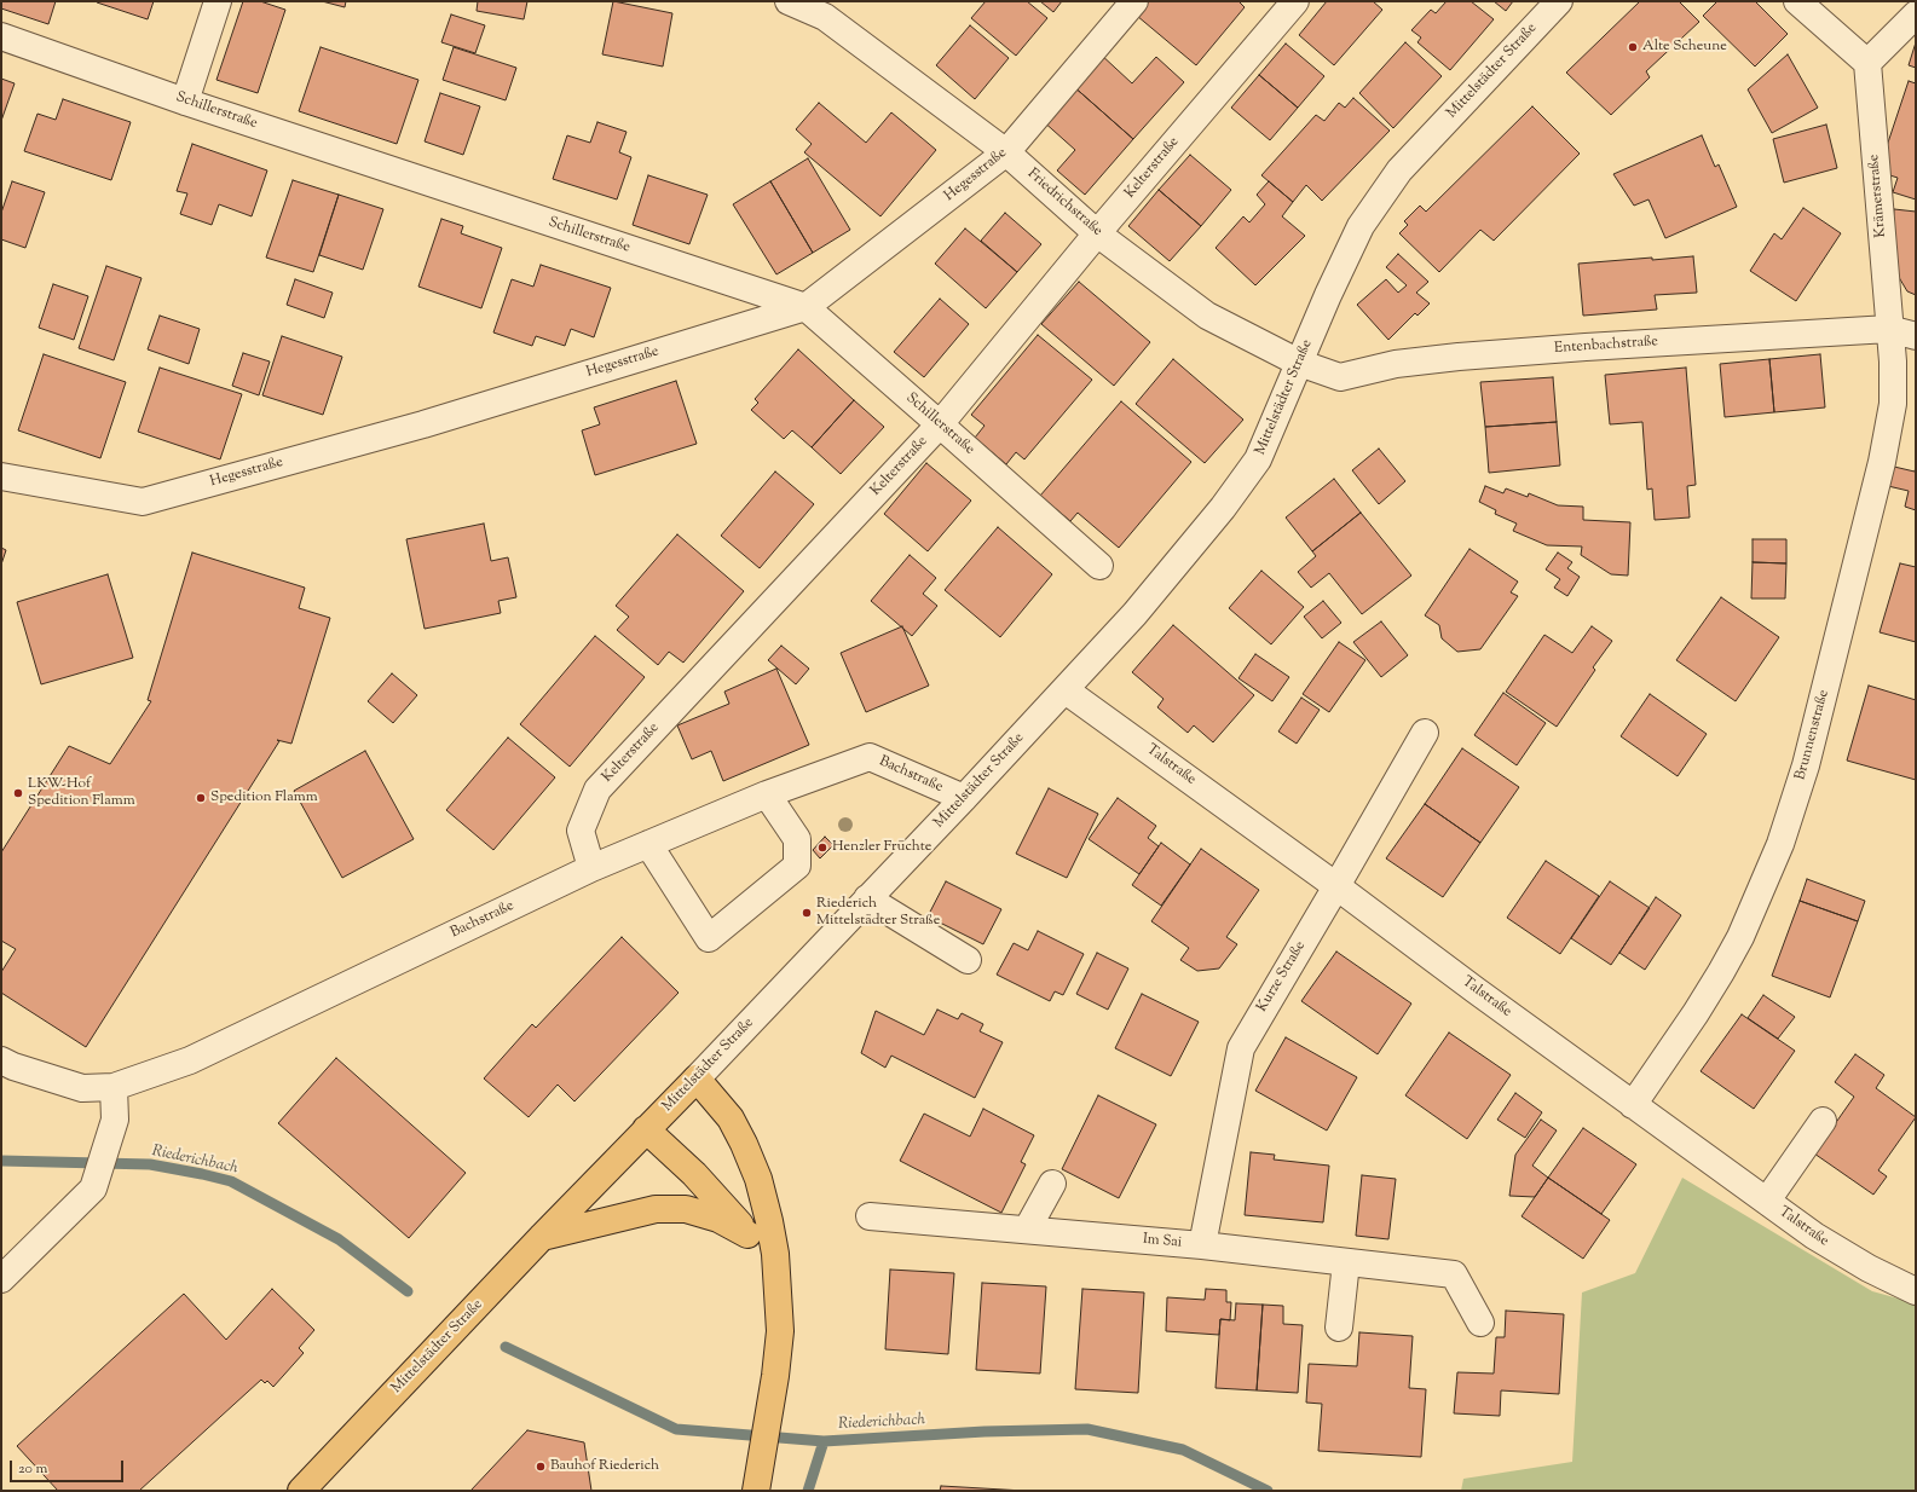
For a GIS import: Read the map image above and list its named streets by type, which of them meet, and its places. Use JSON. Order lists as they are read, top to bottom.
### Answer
{
  "streets": {
    "main road": ["Mittelstädter Straße"],
    "street": [
      "Schillerstraße",
      "Kelterstraße",
      "Hegesstraße",
      "Krämerstraße",
      "Friedrichstraße",
      "Entenbachstraße",
      "Brunnenstraße",
      "Talstraße",
      "Bachstraße",
      "Kurze Straße",
      "Im Sai"
    ]
  },
  "crossings": [
    ["Mittelstädter Straße", "Friedrichstraße"],
    ["Mittelstädter Straße", "Entenbachstraße"],
    ["Mittelstädter Straße", "Talstraße"],
    ["Mittelstädter Straße", "Bachstraße"],
    ["Schillerstraße", "Kelterstraße"],
    ["Schillerstraße", "Hegesstraße"],
    ["Kelterstraße", "Friedrichstraße"],
    ["Kelterstraße", "Bachstraße"],
    ["Hegesstraße", "Friedrichstraße"],
    ["Krämerstraße", "Entenbachstraße"],
    ["Krämerstraße", "Brunnenstraße"],
    ["Friedrichstraße", "Entenbachstraße"],
    ["Entenbachstraße", "Brunnenstraße"],
    ["Brunnenstraße", "Talstraße"],
    ["Talstraße", "Kurze Straße"],
    ["Kurze Straße", "Im Sai"]
  ],
  "water": ["Riederichbach"],
  "places": [
    "Alte Scheune",
    "LKW-Hof Spedition Flamm",
    "Spedition Flamm",
    "Henzler Früchte",
    "Riederich Mittelstädter Straße",
    "Bauhof Riederich"
  ],
  "scale_bar": "20 m"
}
